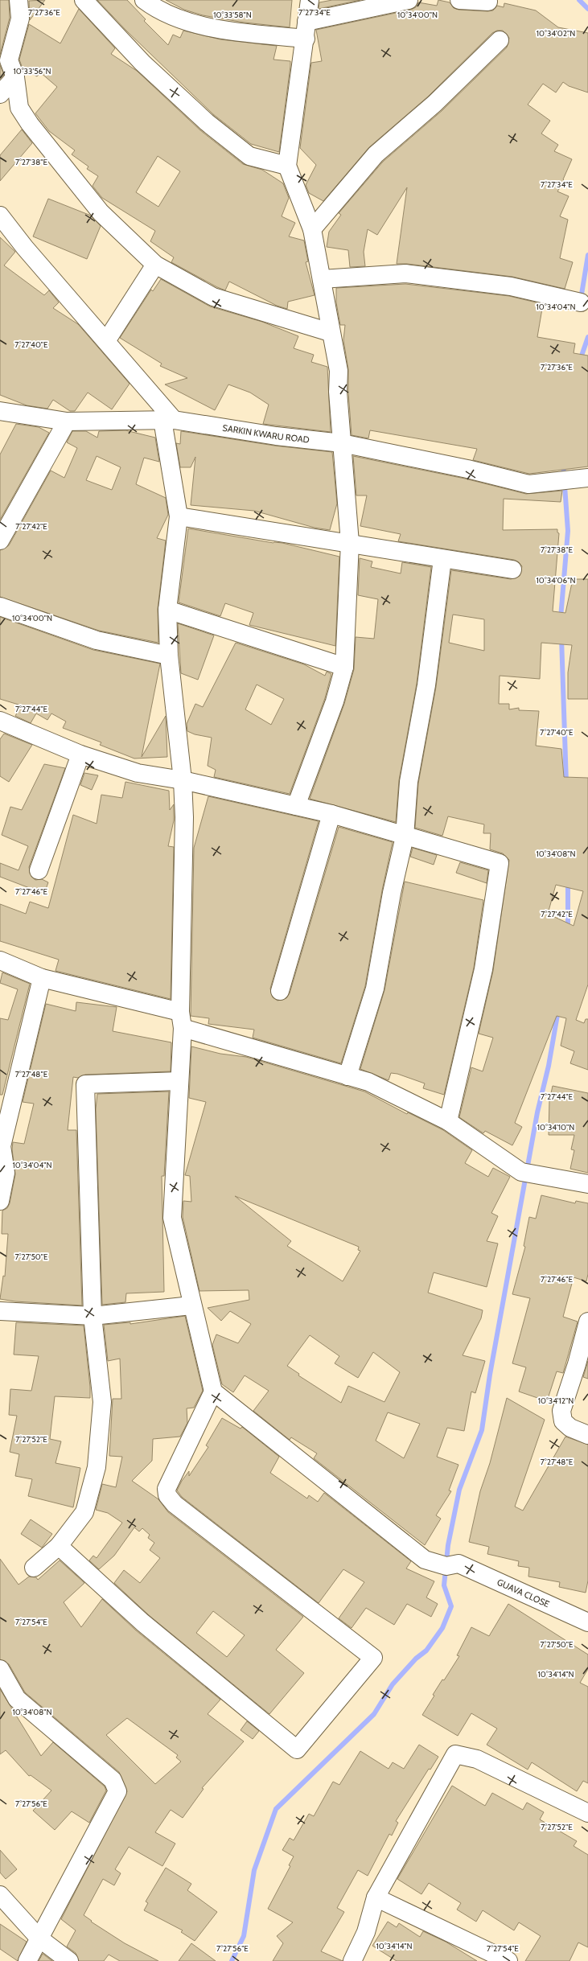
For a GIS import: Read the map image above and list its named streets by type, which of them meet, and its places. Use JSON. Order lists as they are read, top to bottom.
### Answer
{
  "streets": {
    "street": ["SARKIN KWARU ROAD", "GUAVA CLOSE"]
  },
  "coordinates": [
    "7°27'36\"E",
    "7°27'34\"E",
    "10°33'58\"N",
    "10°34'00\"N",
    "10°34'02\"N",
    "10°33'56\"N",
    "7°27'38\"E",
    "10°34'04\"N",
    "7°27'40\"E",
    "7°27'42\"E",
    "10°34'06\"N",
    "7°27'44\"E",
    "10°34'08\"N",
    "7°27'46\"E",
    "7°27'48\"E",
    "10°34'10\"N",
    "7°27'50\"E",
    "10°34'12\"N",
    "7°27'52\"E",
    "7°27'54\"E",
    "10°34'14\"N",
    "7°27'56\"E"
  ]
}
